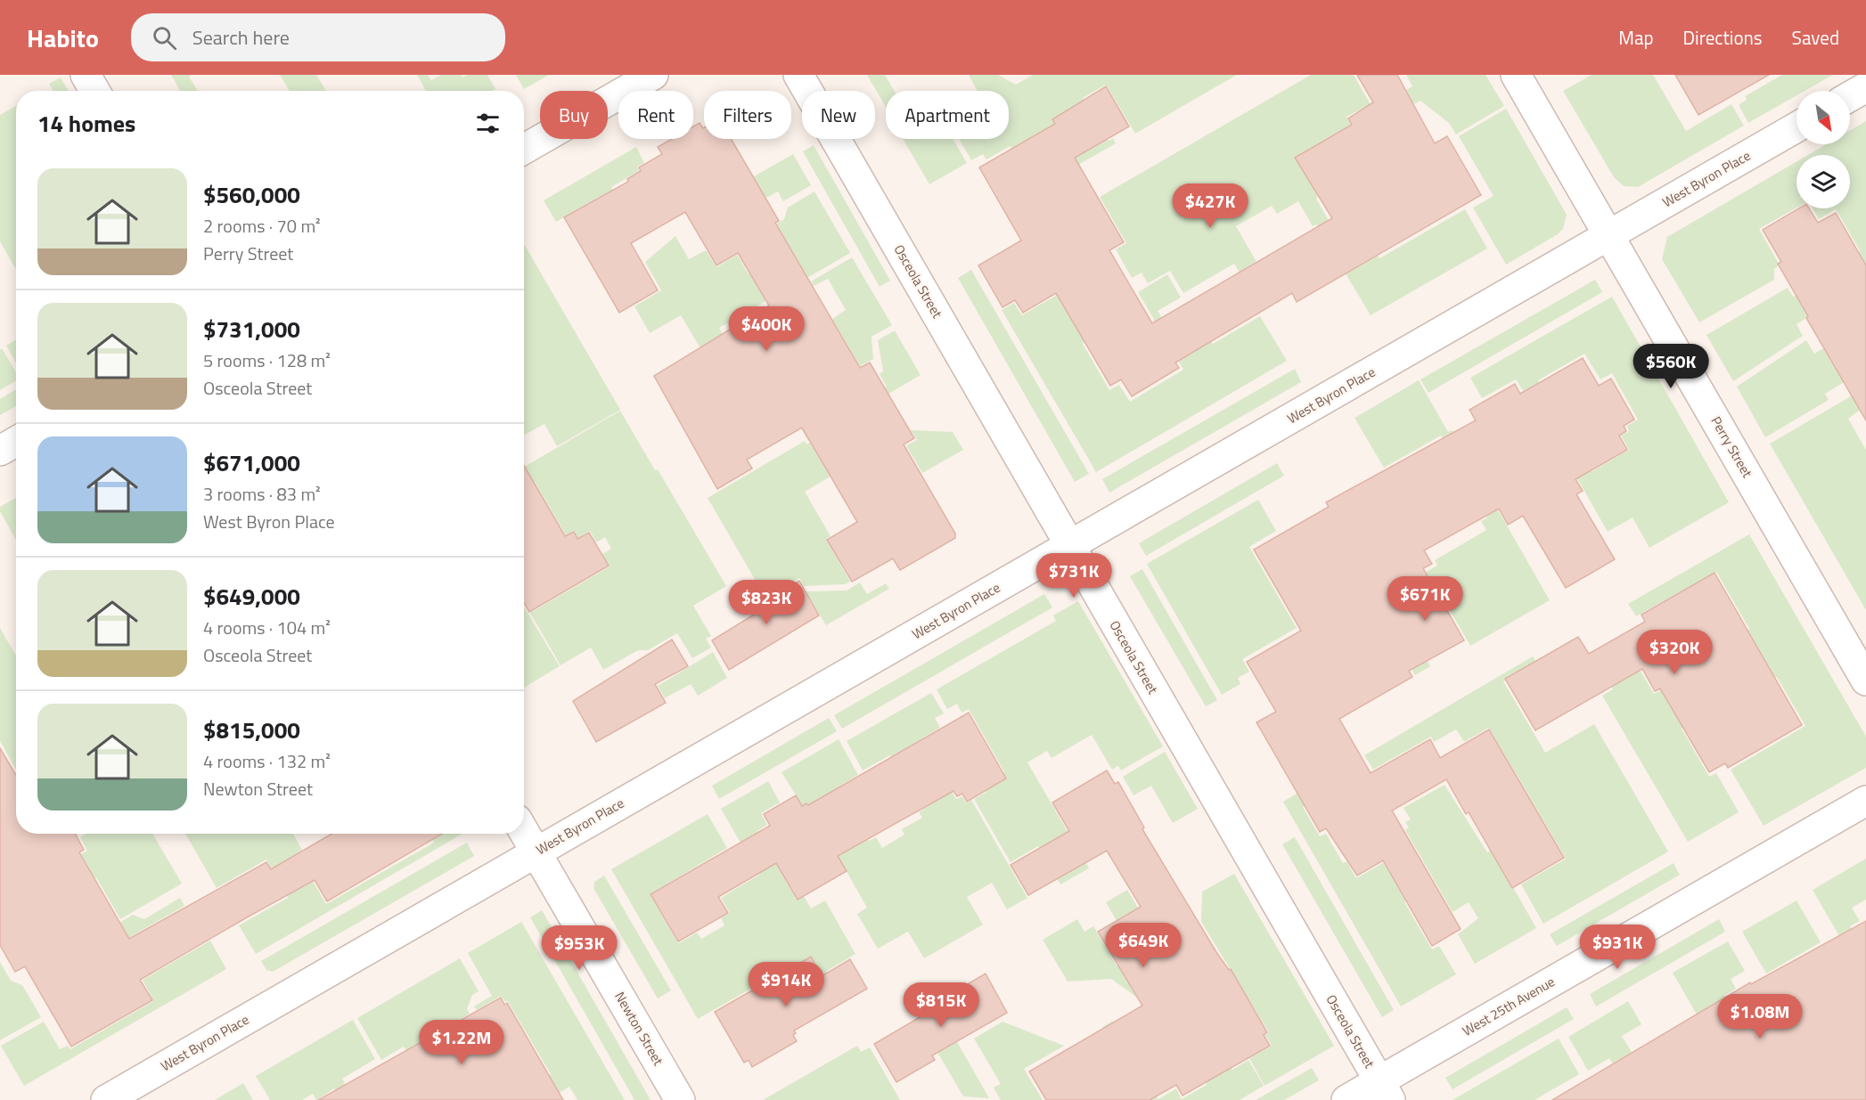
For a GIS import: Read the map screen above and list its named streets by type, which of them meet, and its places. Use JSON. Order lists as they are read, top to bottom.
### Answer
{
  "streets": {
    "street": [
      "West Byron Place",
      "Osceola Street",
      "Perry Street",
      "West 25th Avenue",
      "Newton Street"
    ]
  },
  "crossings": [
    ["West Byron Place", "Osceola Street"],
    ["West Byron Place", "Perry Street"],
    ["West Byron Place", "Newton Street"],
    ["Osceola Street", "West 25th Avenue"]
  ],
  "north": "bottom right",
  "page": {
    "header": "Habito",
    "search": "Search here",
    "nav": ["Map", "Directions", "Saved"],
    "chip": [
      "Buy",
      "Rent",
      "Filters",
      "New",
      "Apartment"
    ],
    "heading": "14 homes",
    "list": [
      {
        "name": "$560,000",
        "note": "2 rooms · 70 m² · Perry Street"
      },
      {
        "name": "$731,000",
        "note": "5 rooms · 128 m² · Osceola Street"
      },
      {
        "name": "$671,000",
        "note": "3 rooms · 83 m² · West Byron Place"
      },
      {
        "name": "$649,000",
        "note": "4 rooms · 104 m² · Osceola Street"
      },
      {
        "name": "$815,000",
        "note": "4 rooms · 132 m² · Newton Street"
      }
    ],
    "price": [
      "$427K",
      "$400K",
      "$560K",
      "$731K",
      "$671K",
      "$823K",
      "$320K",
      "$649K",
      "$931K",
      "$953K",
      "$914K",
      "$815K",
      "$1.08M",
      "$1.22M"
    ]
  }
}
